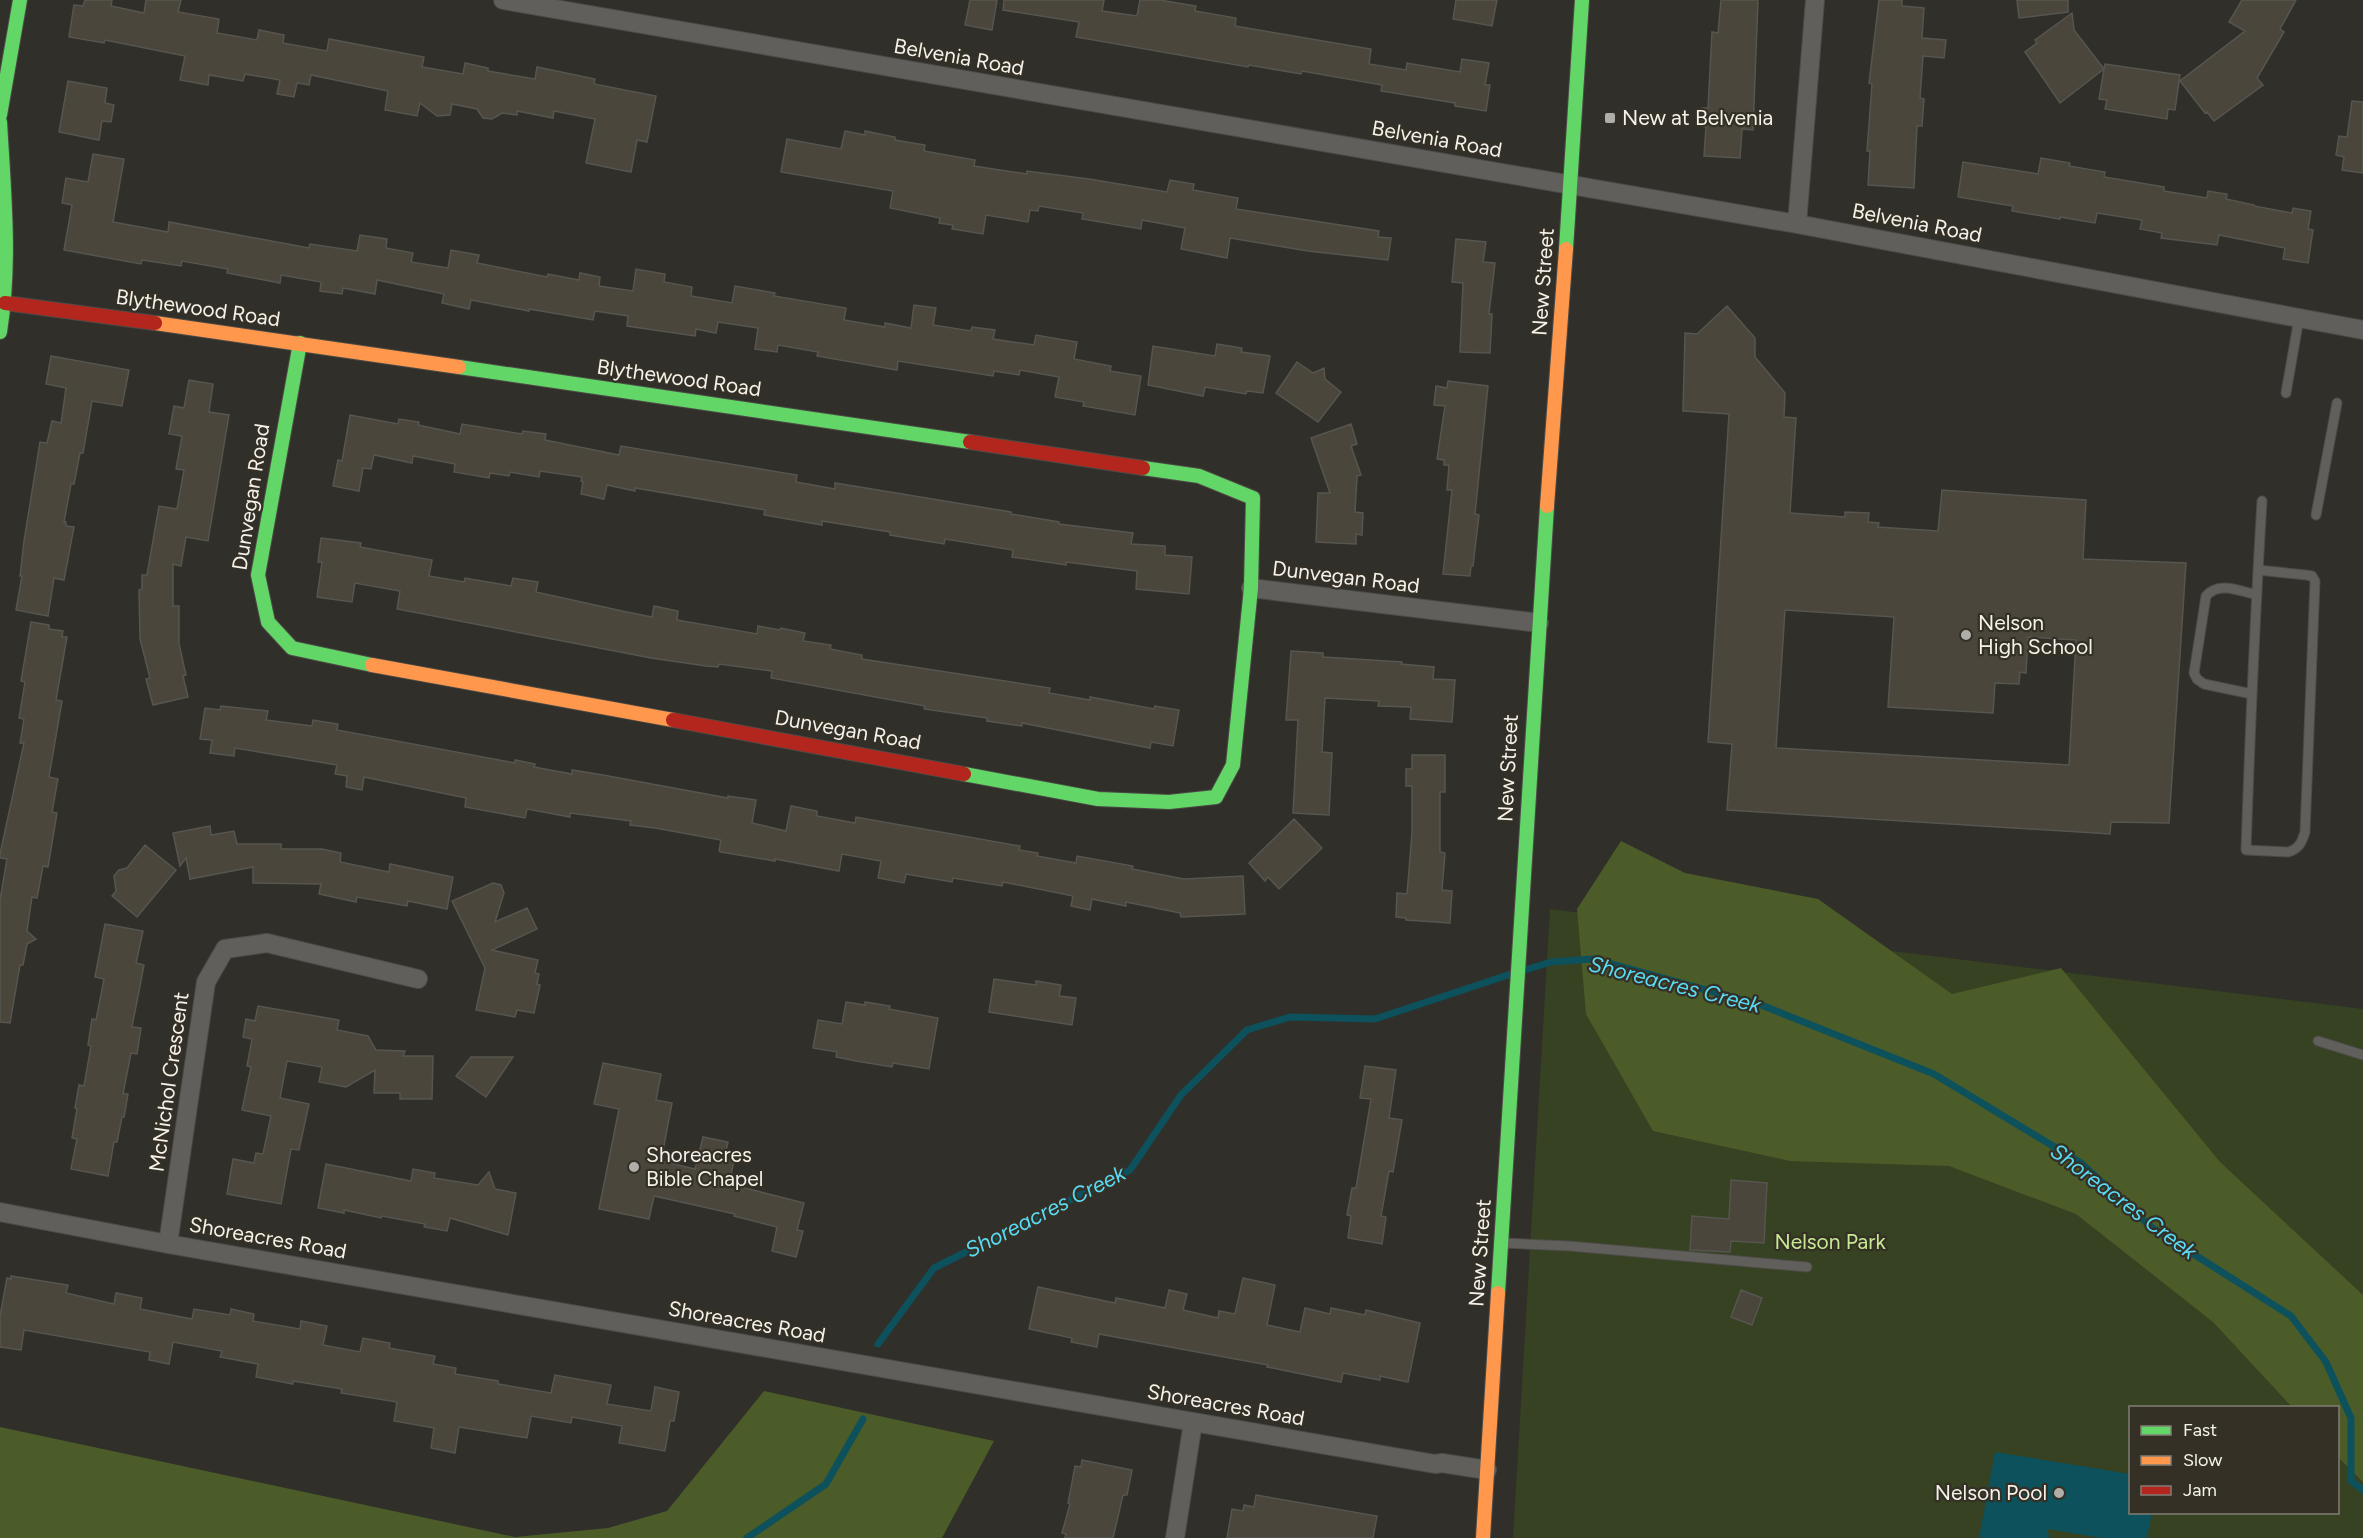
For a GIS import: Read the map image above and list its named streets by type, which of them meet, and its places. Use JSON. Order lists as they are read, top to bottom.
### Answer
{
  "streets": {
    "street": [
      "Belvenia Road",
      "New Street",
      "Blythewood Road",
      "Dunvegan Road",
      "McNichol Crescent",
      "Shoreacres Road"
    ]
  },
  "crossings": [
    ["Belvenia Road", "New Street"],
    ["New Street", "Dunvegan Road"],
    ["New Street", "Shoreacres Road"],
    ["Blythewood Road", "Dunvegan Road"],
    ["McNichol Crescent", "Shoreacres Road"]
  ],
  "water": ["Shoreacres Creek"],
  "parks": ["Nelson Park"],
  "places": {
    "transit": ["New at Belvenia"],
    "other": ["Nelson High School", "Shoreacres Bible Chapel", "Nelson Pool"]
  },
  "legend": ["Fast", "Slow", "Jam"]
}
